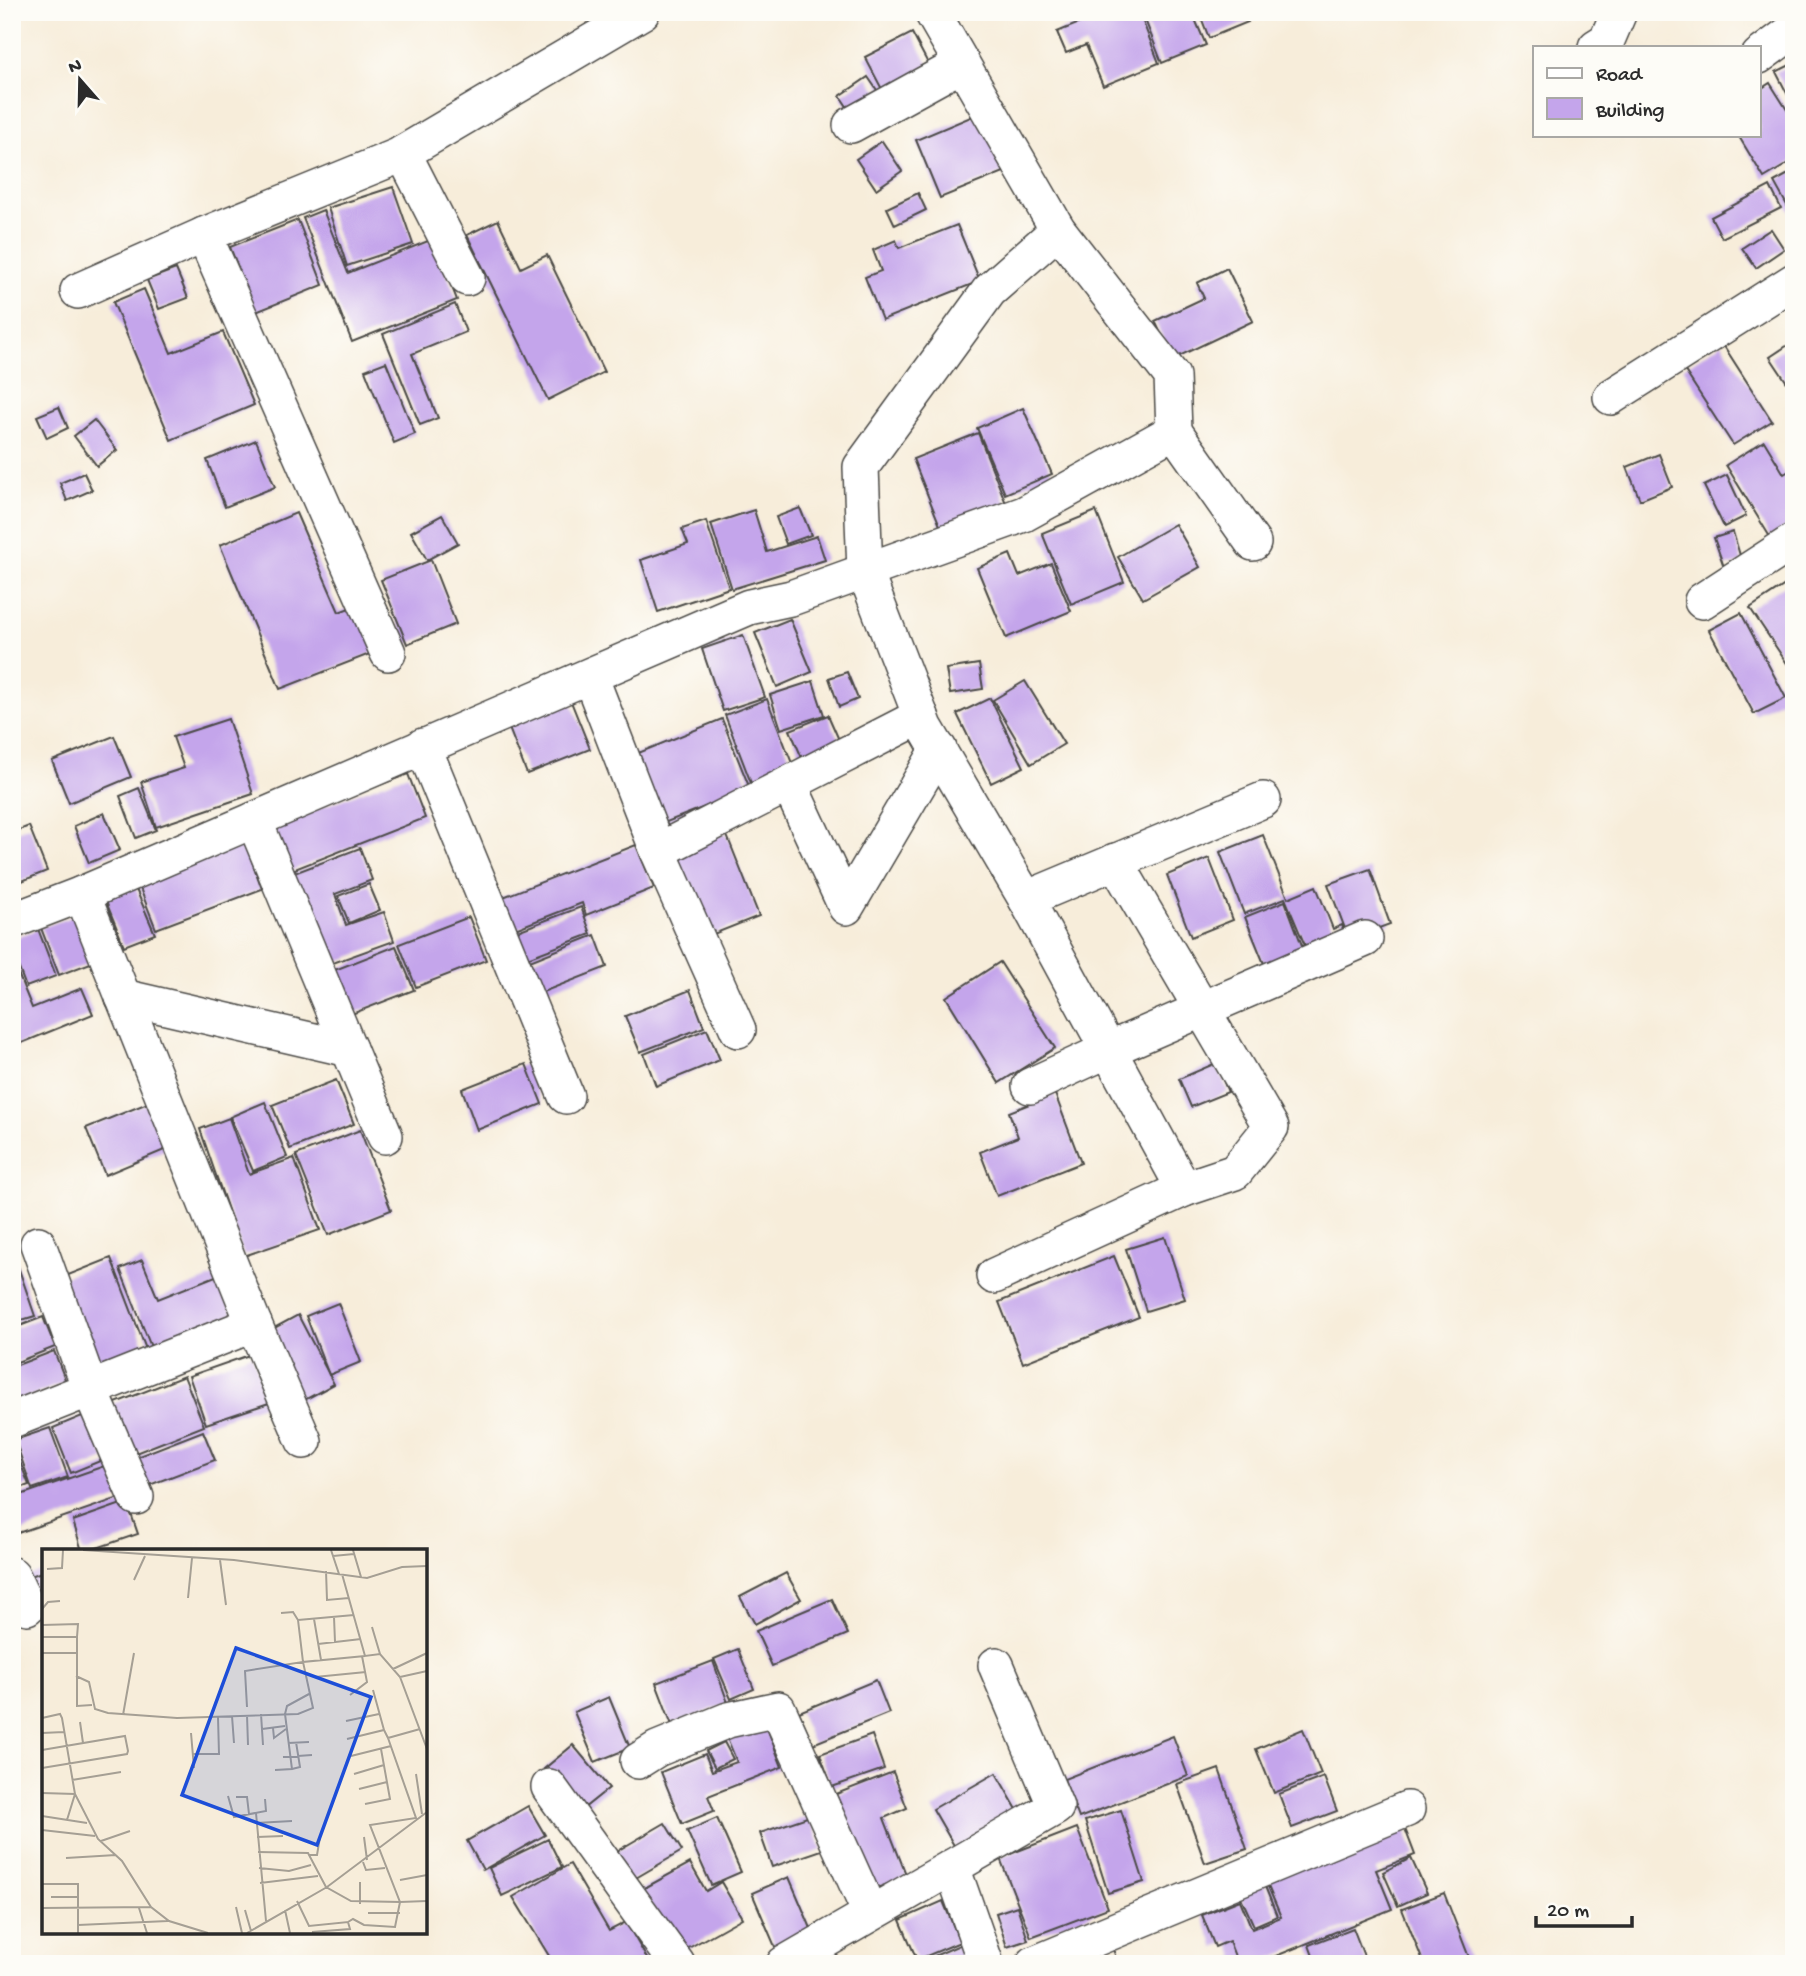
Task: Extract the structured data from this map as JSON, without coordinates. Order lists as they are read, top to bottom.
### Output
{
  "legend": ["Road", "Building"],
  "scale_bar": "20 m",
  "north": "top"
}
